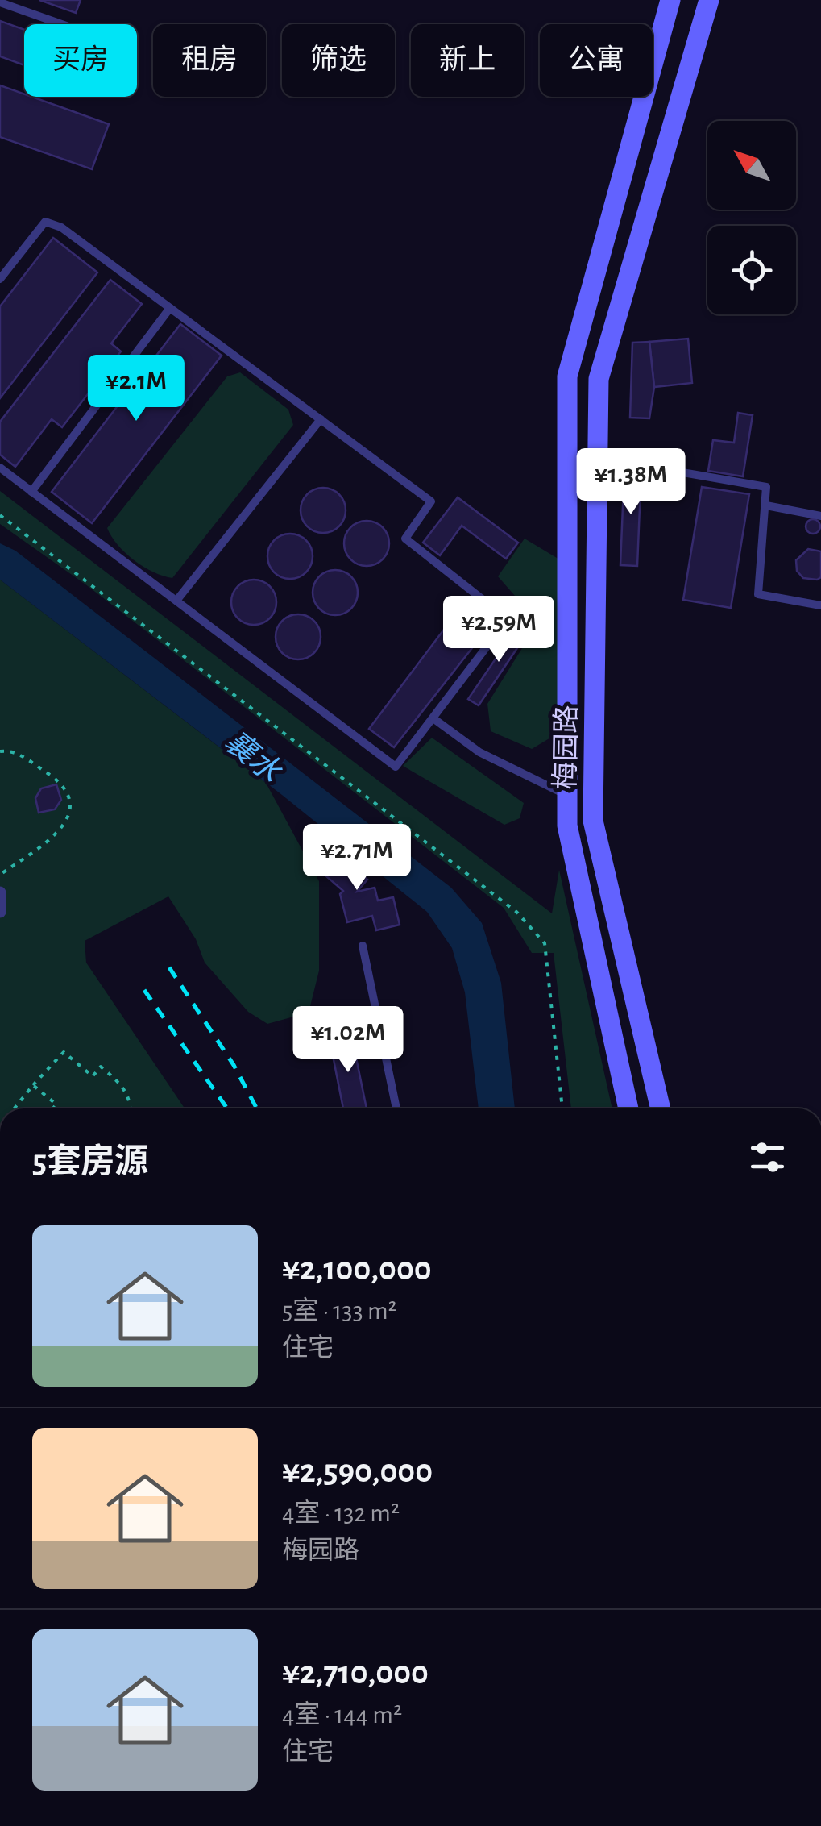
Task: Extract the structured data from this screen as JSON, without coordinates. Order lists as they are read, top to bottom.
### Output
{
  "streets": {
    "main road": ["梅园路"]
  },
  "water": ["襄水"],
  "north": "top left",
  "page": {
    "chip": [
      "买房",
      "租房",
      "筛选",
      "新上",
      "公寓"
    ],
    "price": [
      "¥2.1M",
      "¥1.38M",
      "¥2.59M",
      "¥2.71M",
      "¥1.02M"
    ],
    "heading": "5套房源",
    "list": [
      {
        "name": "¥2,100,000",
        "note": "5室 · 133 m² · 住宅"
      },
      {
        "name": "¥2,590,000",
        "note": "4室 · 132 m² · 梅园路"
      },
      {
        "name": "¥2,710,000",
        "note": "4室 · 144 m² · 住宅"
      }
    ]
  }
}
